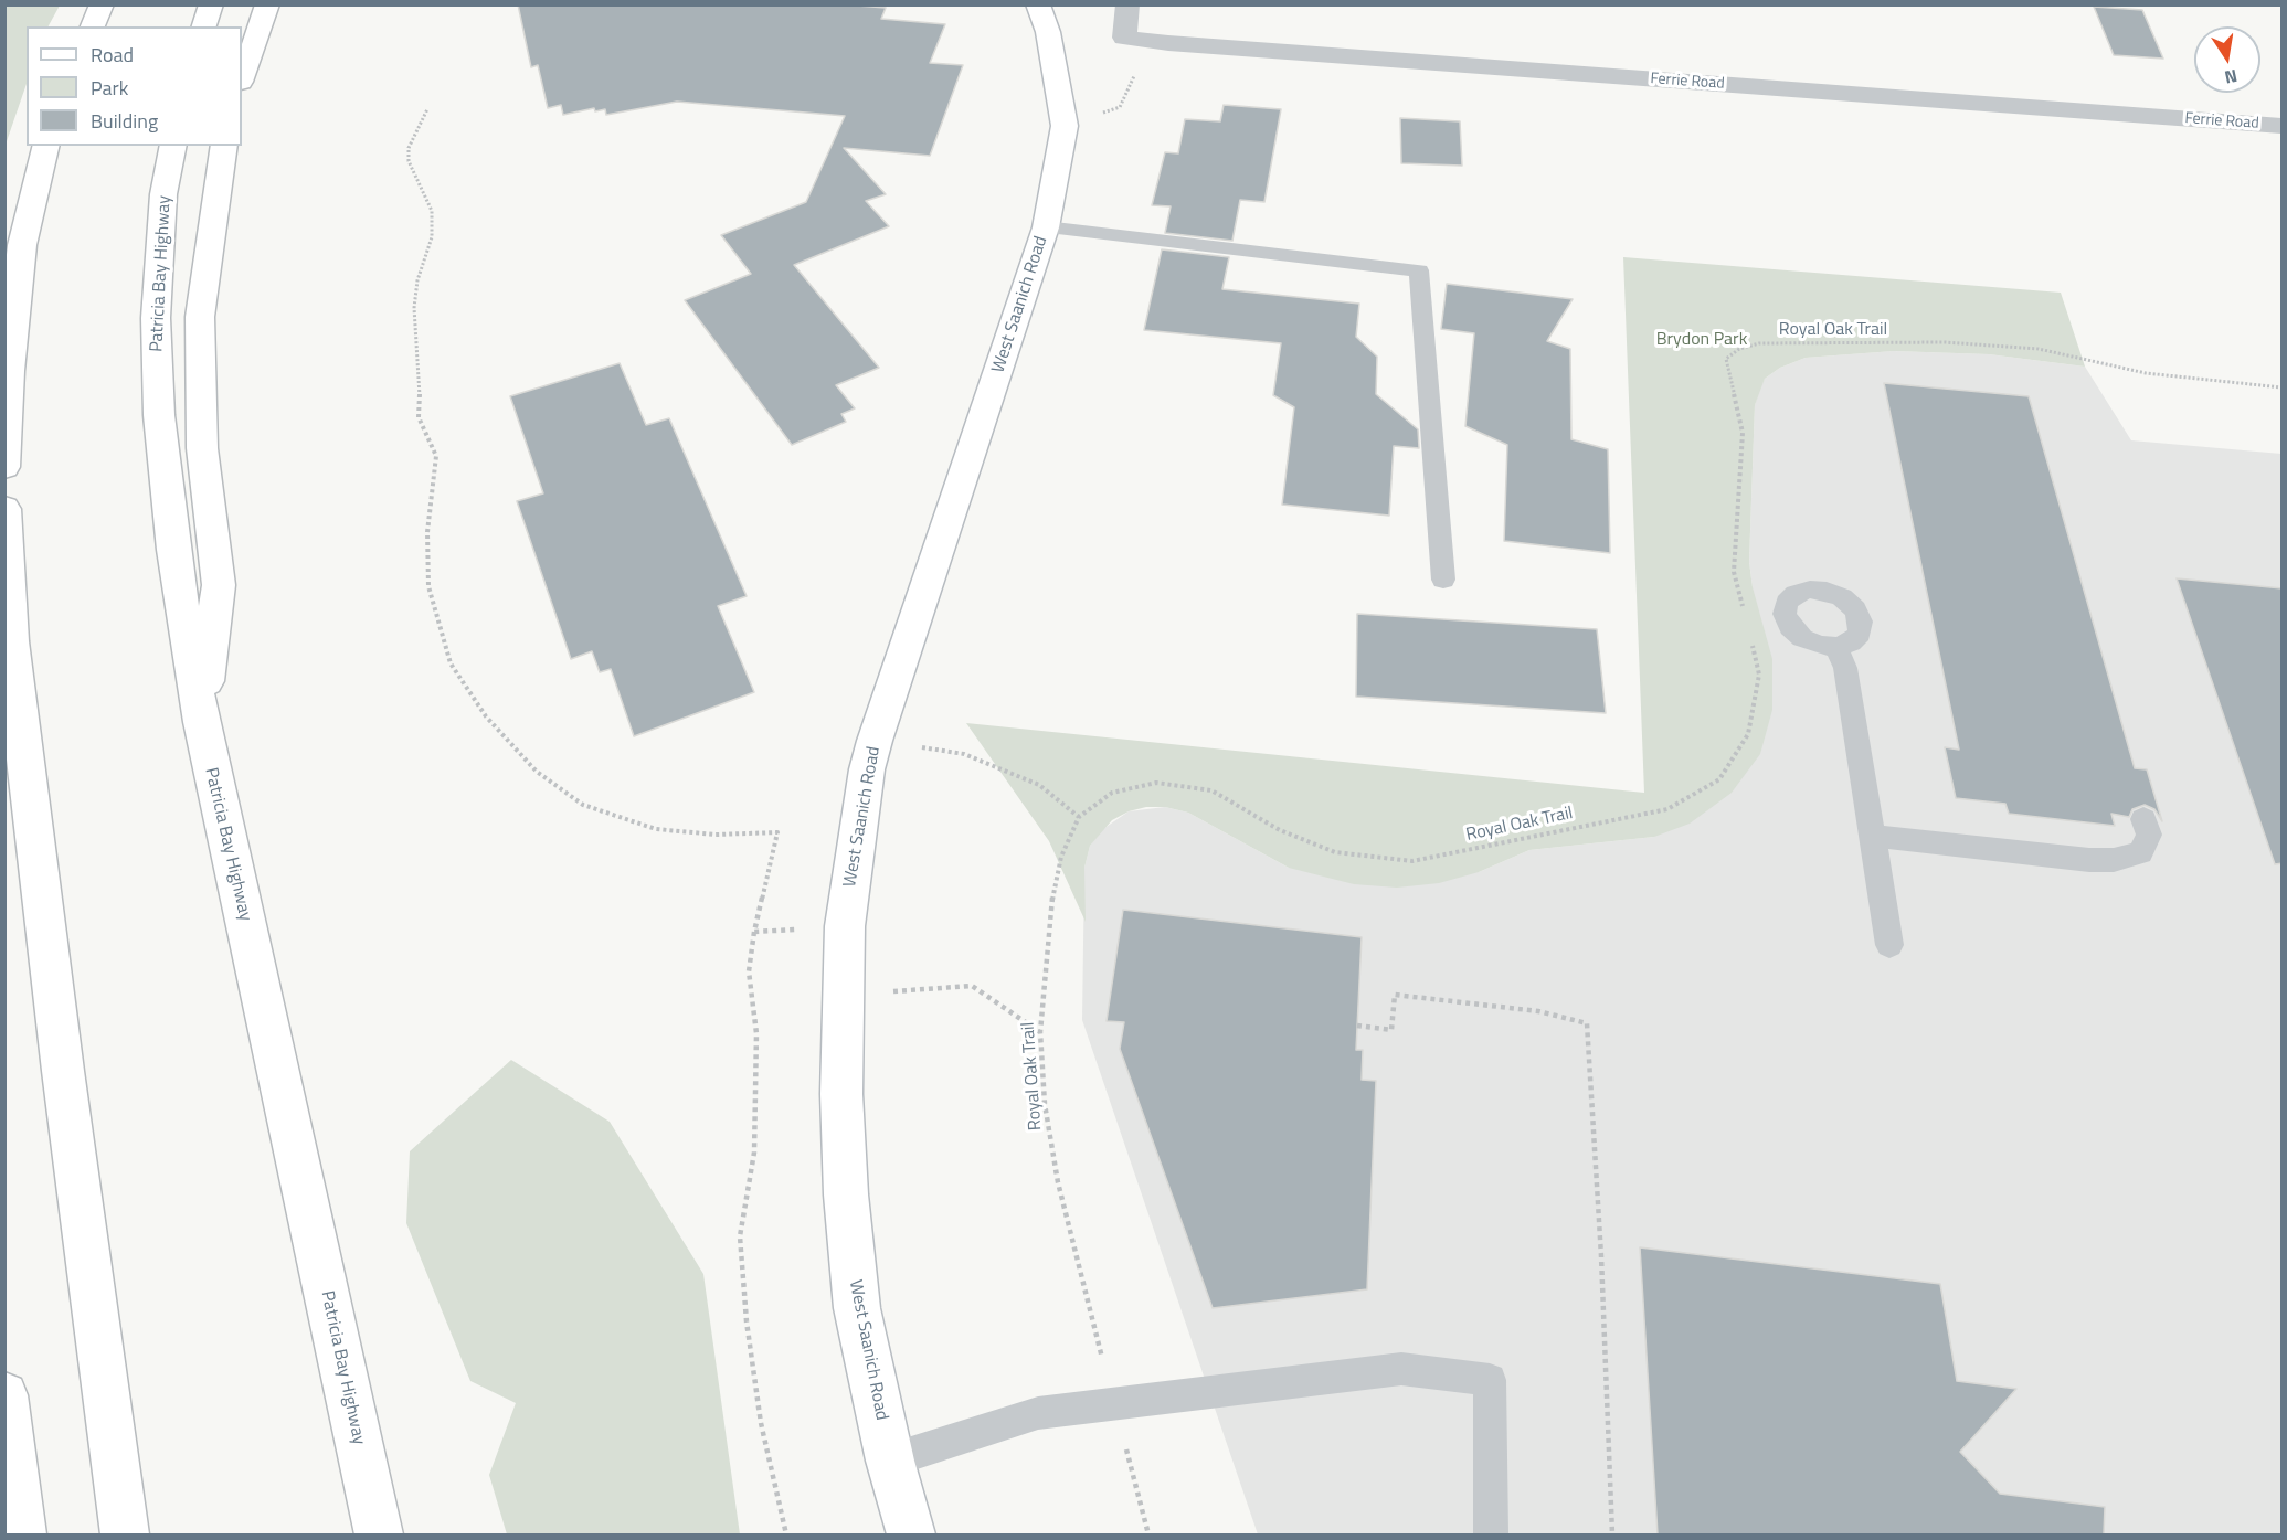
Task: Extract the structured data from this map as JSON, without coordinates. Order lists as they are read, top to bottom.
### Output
{
  "streets": {
    "main road": ["Patricia Bay Highway", "West Saanich Road"],
    "street": ["Ferrie Road"],
    "path": ["Royal Oak Trail"]
  },
  "parks": ["Brydon Park"],
  "legend": ["Road", "Park", "Building"],
  "north": "bottom"
}
